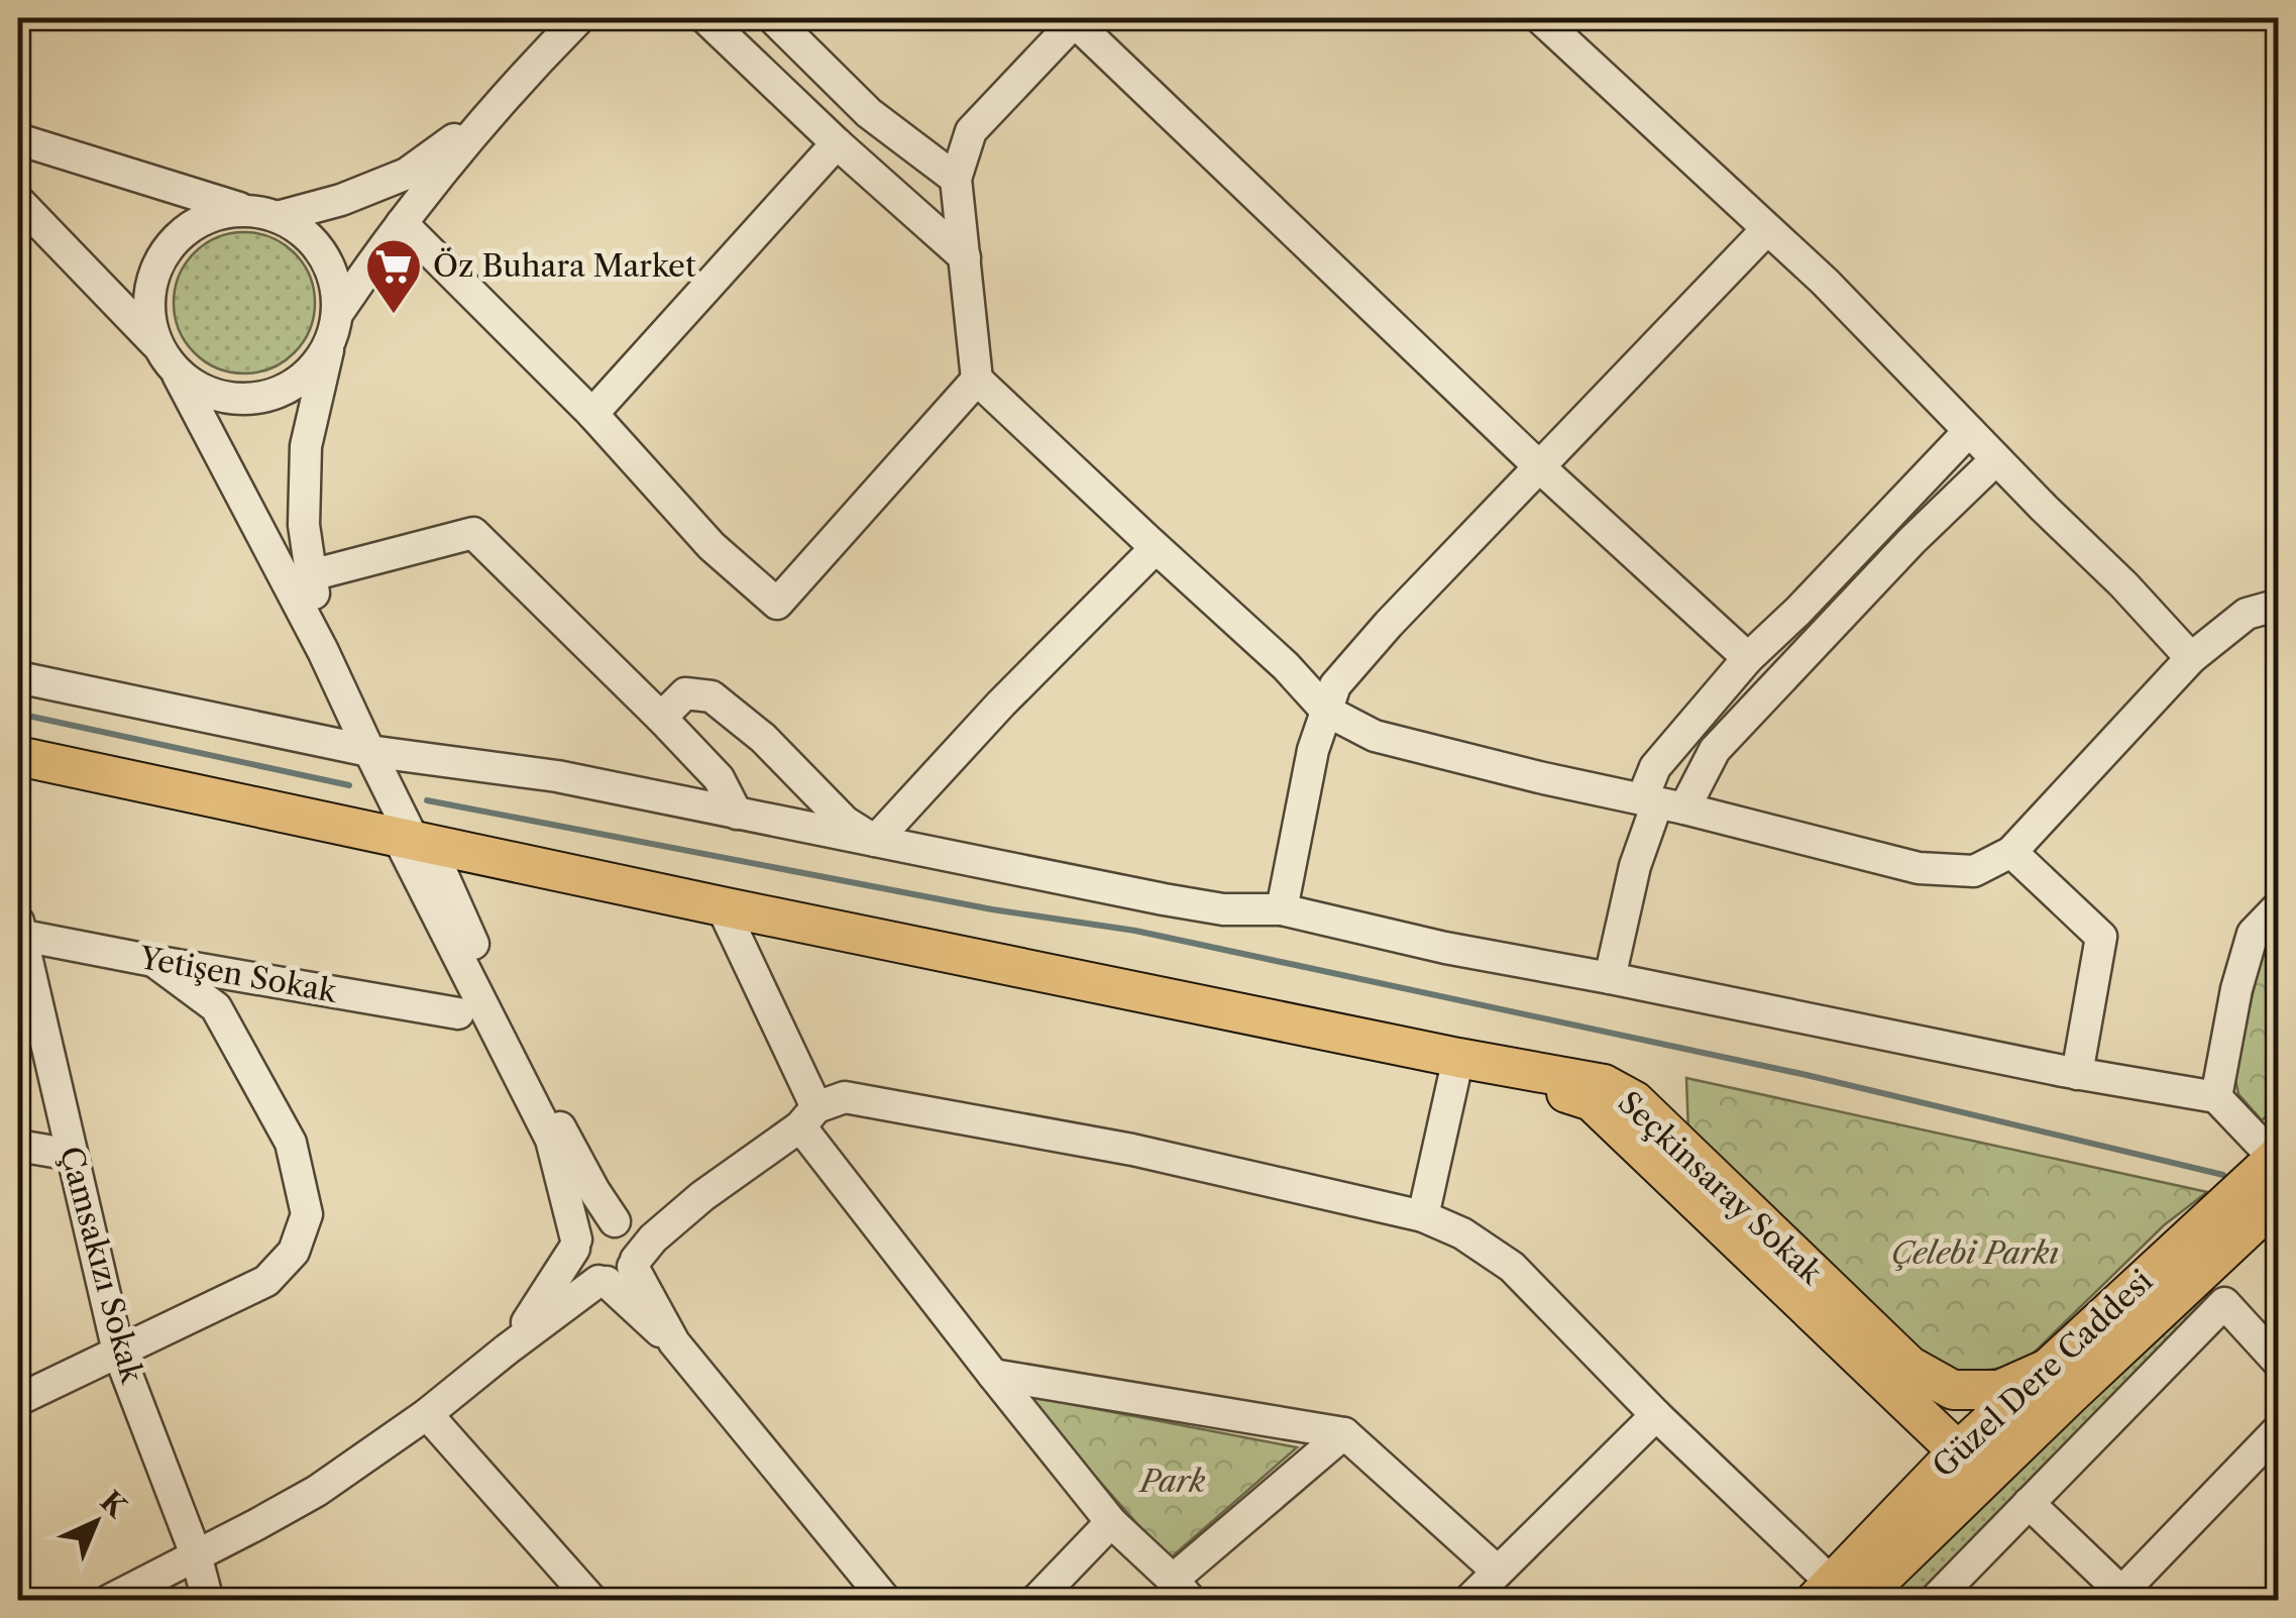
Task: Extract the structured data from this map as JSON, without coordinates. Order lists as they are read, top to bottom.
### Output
{
  "streets": {
    "main road": ["Seçkinsaray Sokak", "Güzel Dere Caddesi"],
    "street": ["Yetişen Sokak", "Çamsakızı Sokak"]
  },
  "crossings": [
    ["Yetişen Sokak", "Çamsakızı Sokak"],
    ["Seçkinsaray Sokak", "Güzel Dere Caddesi"]
  ],
  "parks": ["Çelebi Parkı", "Park"],
  "places": {
    "supermarket": ["Öz Buhara Market"]
  },
  "north": "top right"
}
